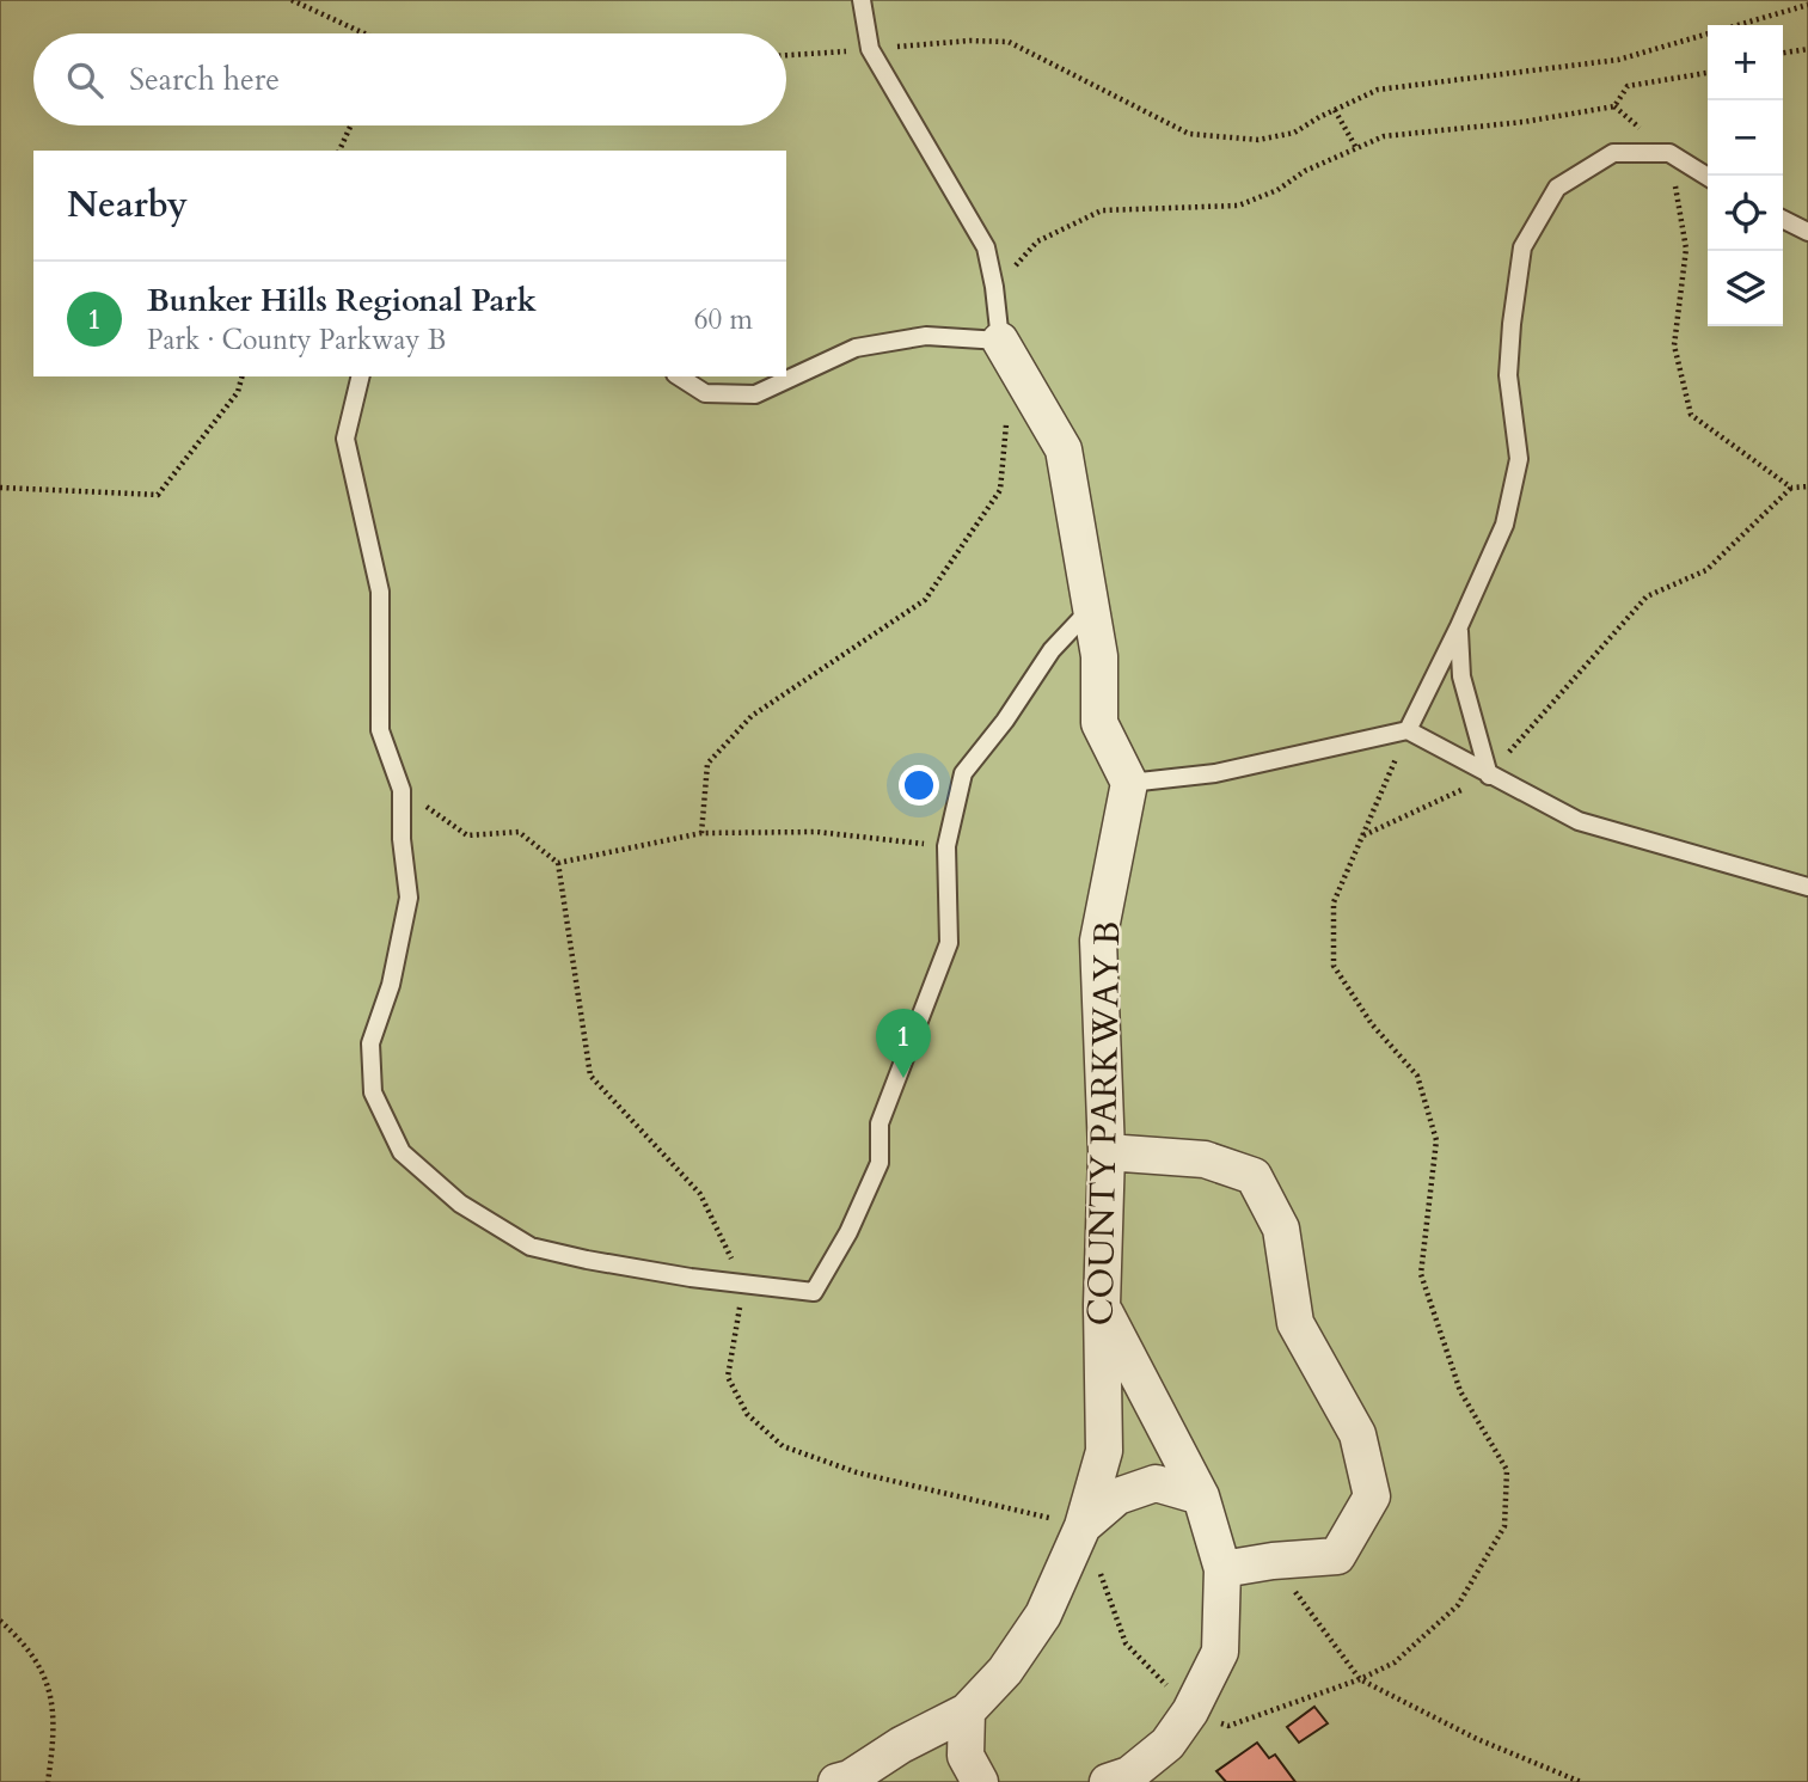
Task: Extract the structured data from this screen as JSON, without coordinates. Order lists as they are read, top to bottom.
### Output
{
  "streets": {
    "street": ["COUNTY PARKWAY B"]
  },
  "page": {
    "map_buttons": ["+", "−"],
    "search": "Search here",
    "heading": "Nearby",
    "list": [
      {
        "mark": "1",
        "name": "Bunker Hills Regional Park",
        "note": "Park · County Parkway B",
        "value": "60 m"
      }
    ],
    "pins": "1"
  }
}
